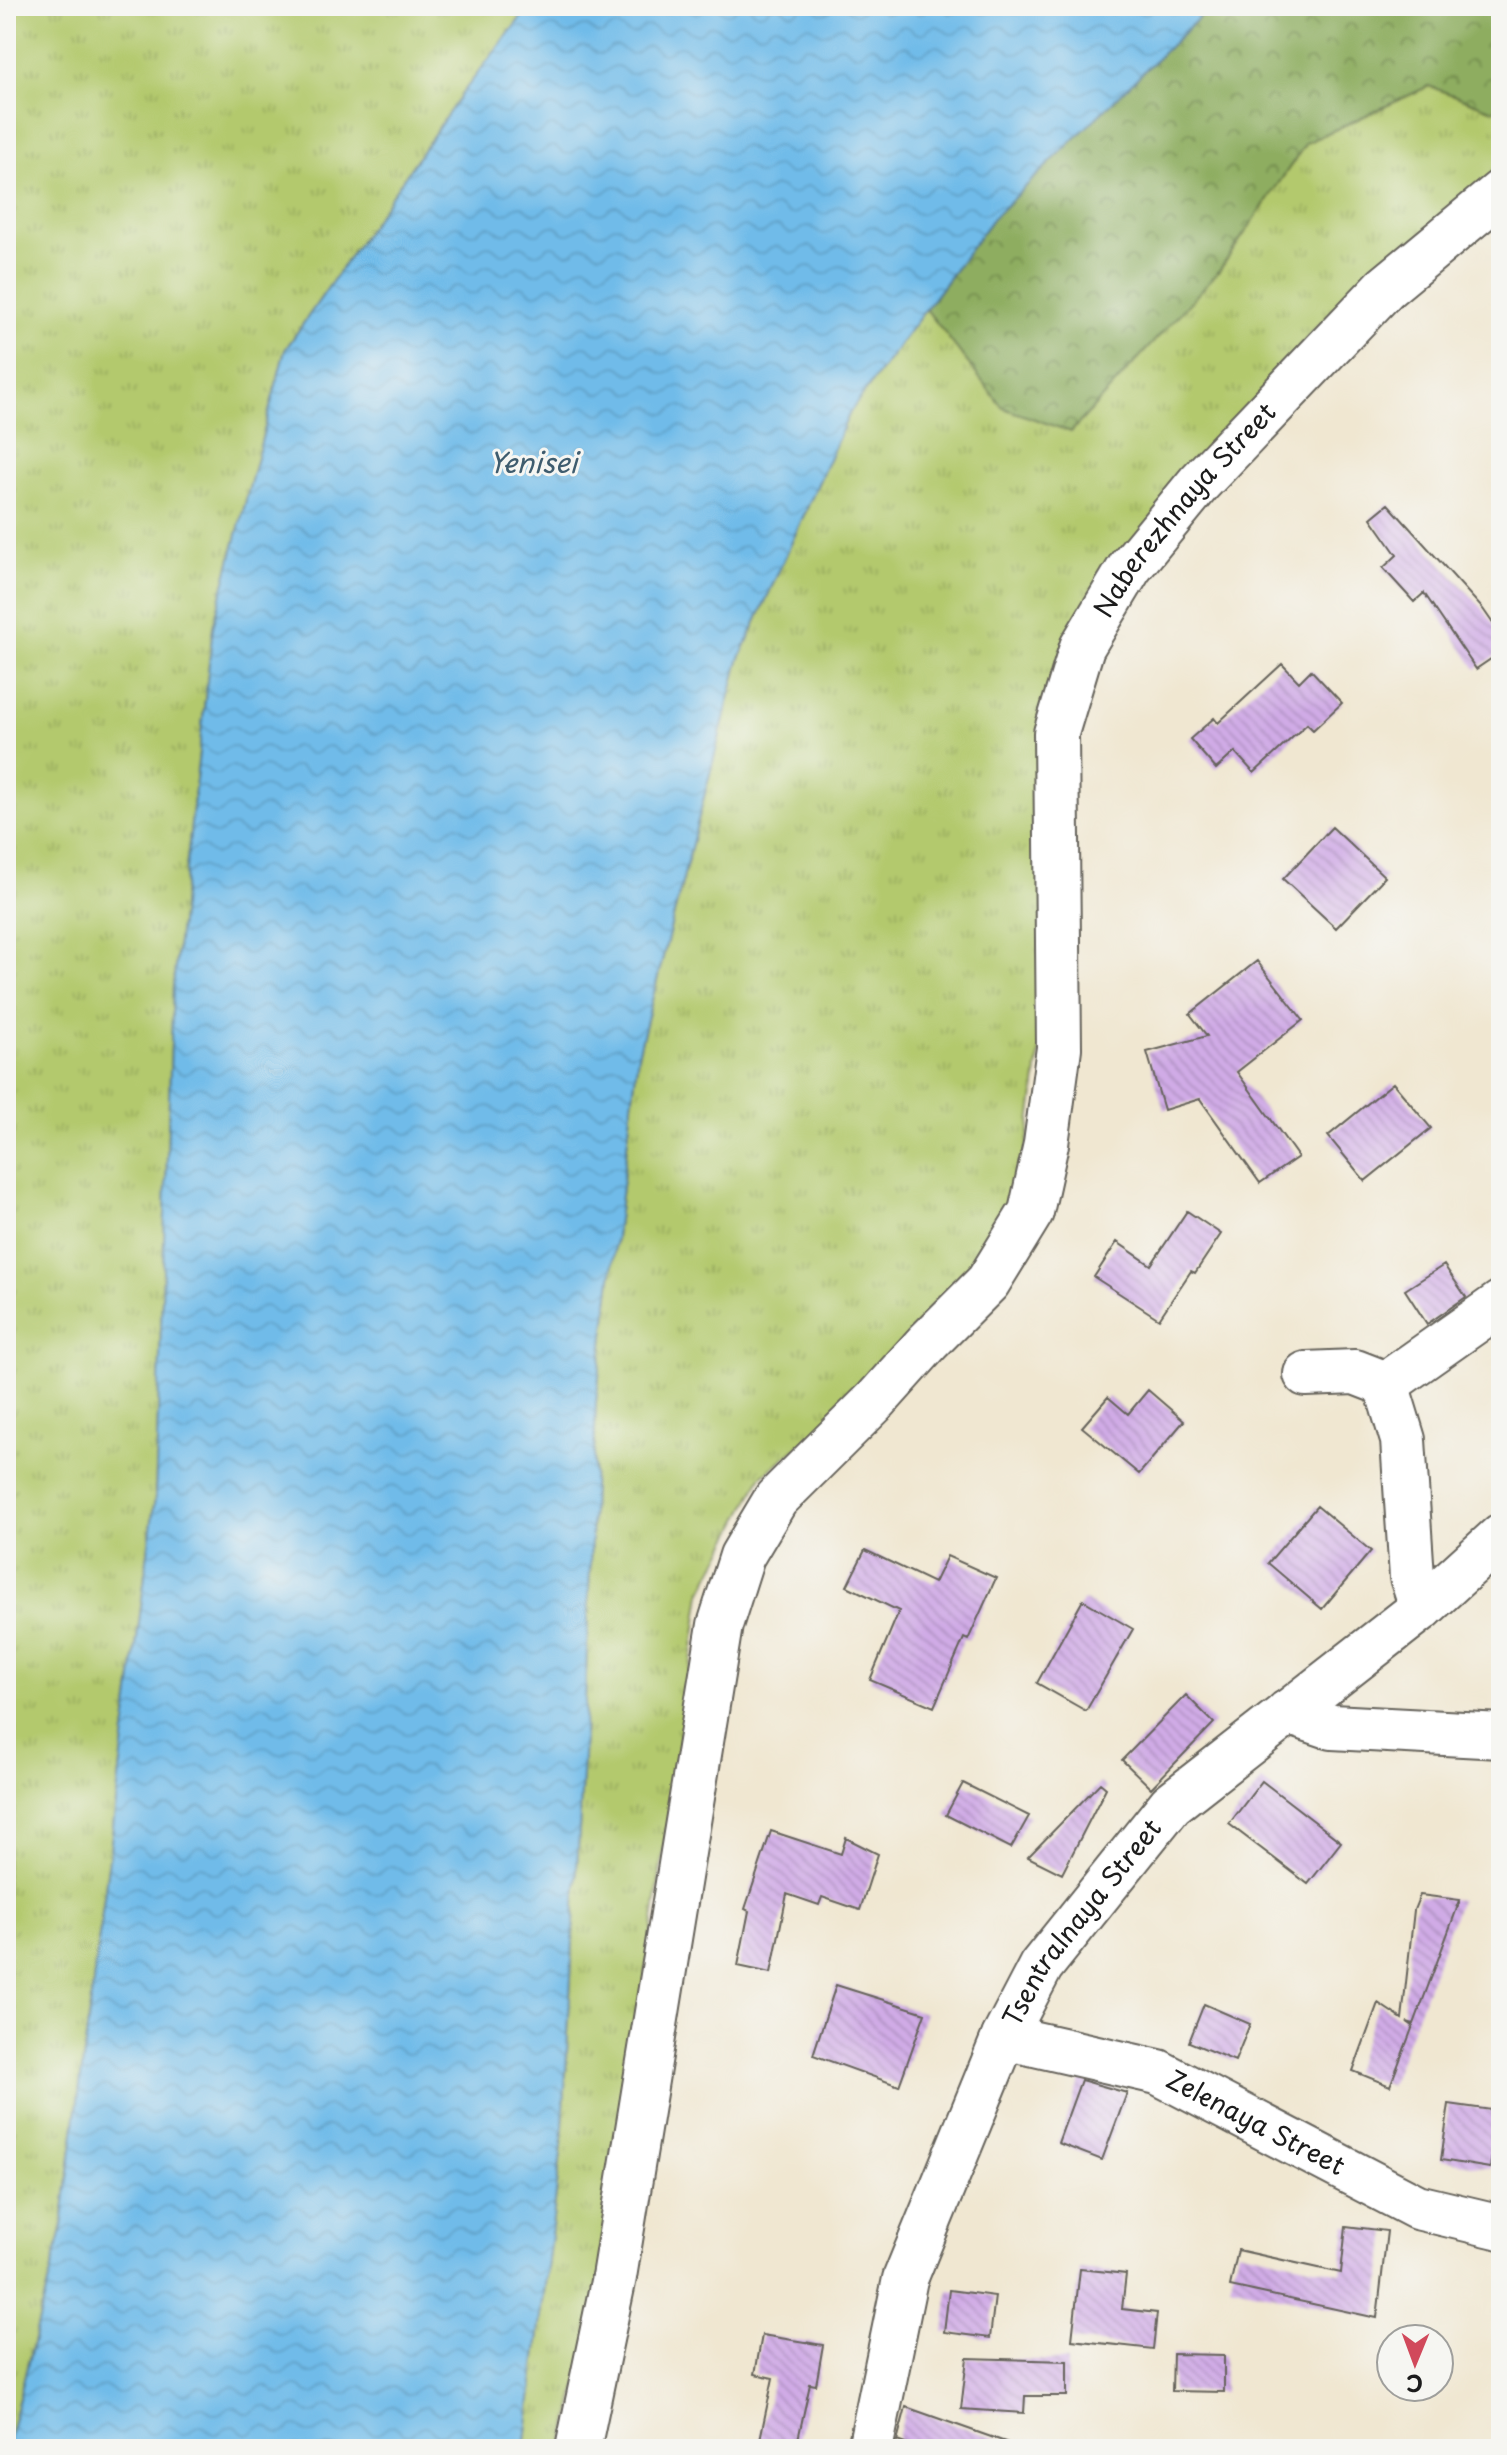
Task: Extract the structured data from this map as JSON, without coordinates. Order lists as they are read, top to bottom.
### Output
{
  "streets": {
    "street": ["Naberezhnaya Street", "Tsentralnaya Street", "Zelenaya Street"]
  },
  "crossings": [
    ["Tsentralnaya Street", "Zelenaya Street"]
  ],
  "water": ["Yenisei"],
  "north": "bottom"
}
